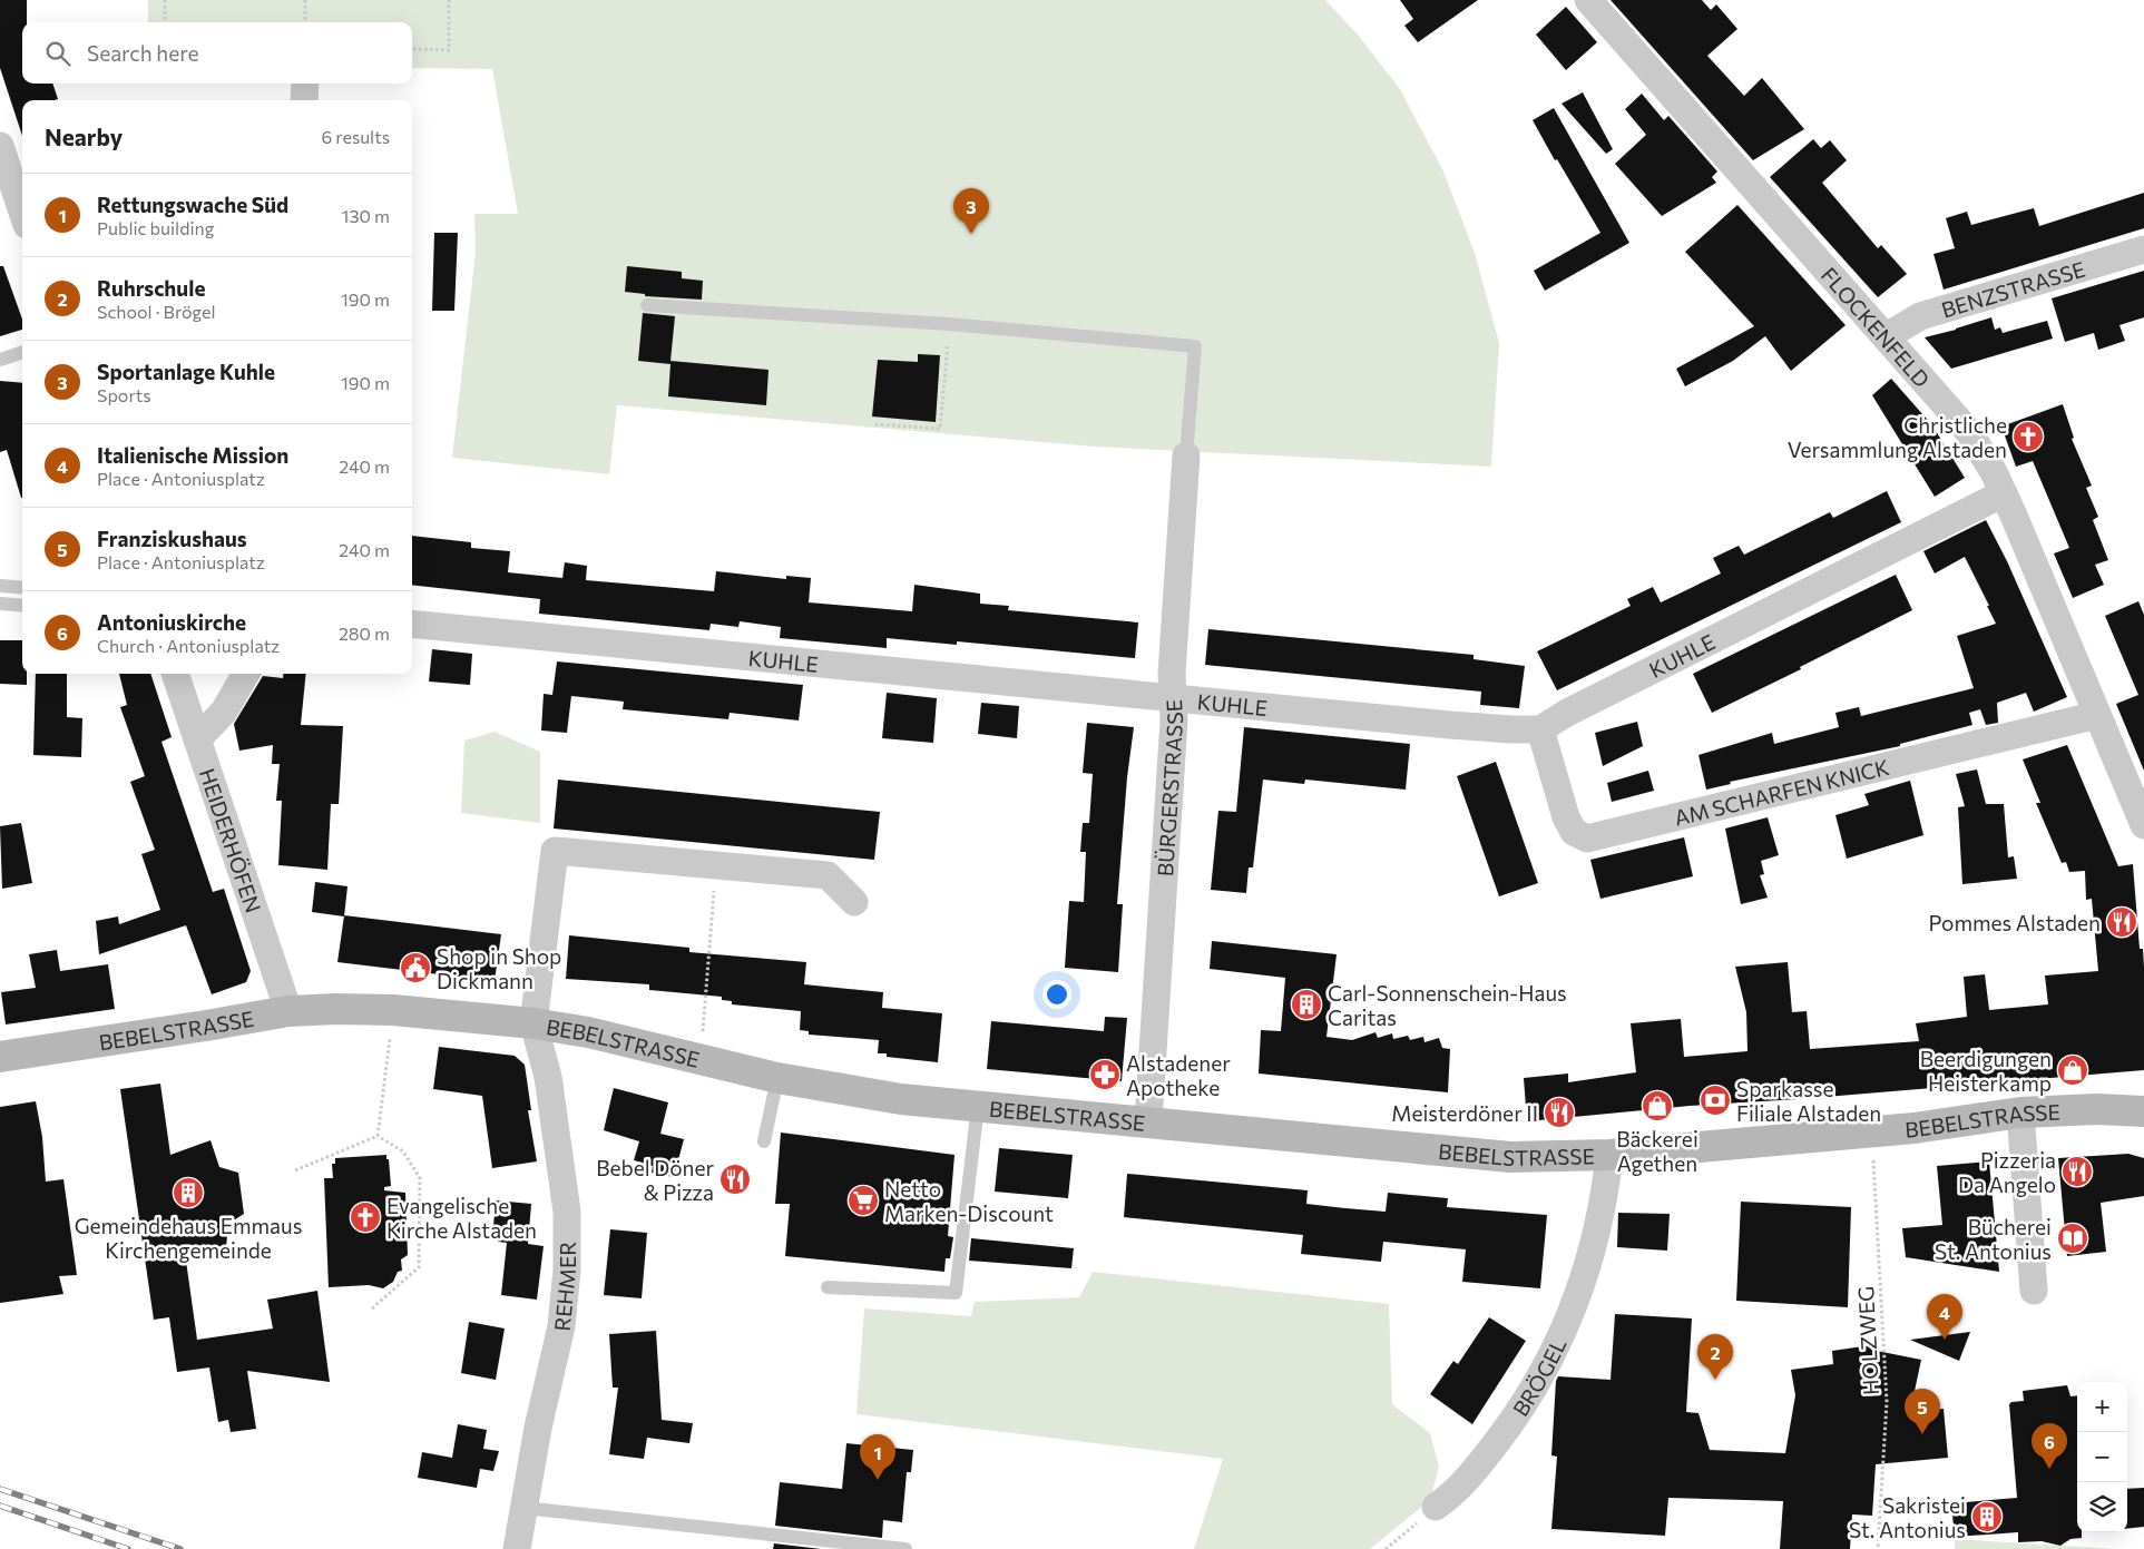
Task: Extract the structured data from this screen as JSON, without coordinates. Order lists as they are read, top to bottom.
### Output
{
  "streets": {
    "street": [
      "BENZSTRASSE",
      "FLOCKENFELD",
      "KUHLE",
      "BÜRGERSTRASSE",
      "AM SCHARFEN KNICK",
      "HEIDERHÖFEN",
      "BEBELSTRASSE",
      "REHMER",
      "BRÖGEL"
    ],
    "path": ["HOLZWEG"]
  },
  "crossings": [
    ["BENZSTRASSE", "FLOCKENFELD"],
    ["FLOCKENFELD", "KUHLE"],
    ["FLOCKENFELD", "AM SCHARFEN KNICK"],
    ["KUHLE", "BÜRGERSTRASSE"],
    ["KUHLE", "AM SCHARFEN KNICK"],
    ["BÜRGERSTRASSE", "BEBELSTRASSE"],
    ["HEIDERHÖFEN", "BEBELSTRASSE"],
    ["BEBELSTRASSE", "REHMER"],
    ["BEBELSTRASSE", "HOLZWEG"],
    ["BEBELSTRASSE", "BRÖGEL"]
  ],
  "places": {
    "church": ["Christliche Versammlung Alstaden", "Evangelische Kirche Alstaden"],
    "restaurant": [
      "Pommes Alstaden",
      "Meisterdöner II",
      "Pizzeria Da Angelo",
      "Bebel Döner & Pizza"
    ],
    "public building": ["Shop in Shop Dickmann"],
    "building": ["Carl-Sonnenschein-Haus Caritas", "Gemeindehaus Emmaus Kirchengemeinde", "Sakristei St. Antonius"],
    "shop": ["Beerdigungen Heisterkamp", "Bäckerei Agethen"],
    "pharmacy": ["Alstadener Apotheke"],
    "bank": ["Sparkasse Filiale Alstaden"],
    "supermarket": ["Netto Marken-Discount"],
    "library": ["Bücherei St. Antonius"]
  },
  "page": {
    "search": "Search here",
    "heading": ["Nearby", "6 results"],
    "list": [
      {
        "mark": "1",
        "name": "Rettungswache Süd",
        "note": "Public building",
        "value": "130 m"
      },
      {
        "mark": "2",
        "name": "Ruhrschule",
        "note": "School · Brögel",
        "value": "190 m"
      },
      {
        "mark": "3",
        "name": "Sportanlage Kuhle",
        "note": "Sports",
        "value": "190 m"
      },
      {
        "mark": "4",
        "name": "Italienische Mission",
        "note": "Place · Antoniusplatz",
        "value": "240 m"
      },
      {
        "mark": "5",
        "name": "Franziskushaus",
        "note": "Place · Antoniusplatz",
        "value": "240 m"
      },
      {
        "mark": "6",
        "name": "Antoniuskirche",
        "note": "Church · Antoniusplatz",
        "value": "280 m"
      }
    ],
    "pins": [
      "3",
      "4",
      "2",
      "5",
      "6",
      "1"
    ],
    "map_buttons": ["+", "−"]
  }
}
